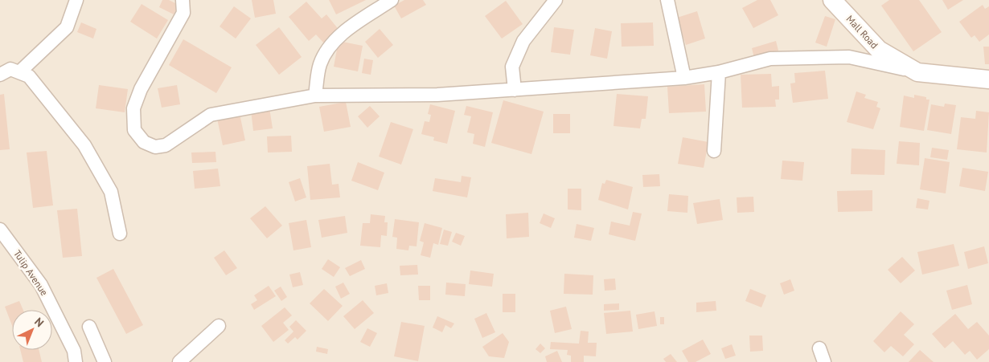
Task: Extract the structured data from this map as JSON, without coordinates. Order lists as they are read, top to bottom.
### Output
{
  "streets": {
    "street": ["Mall Road", "Tulip Avenue"]
  },
  "north": "top right"
}
